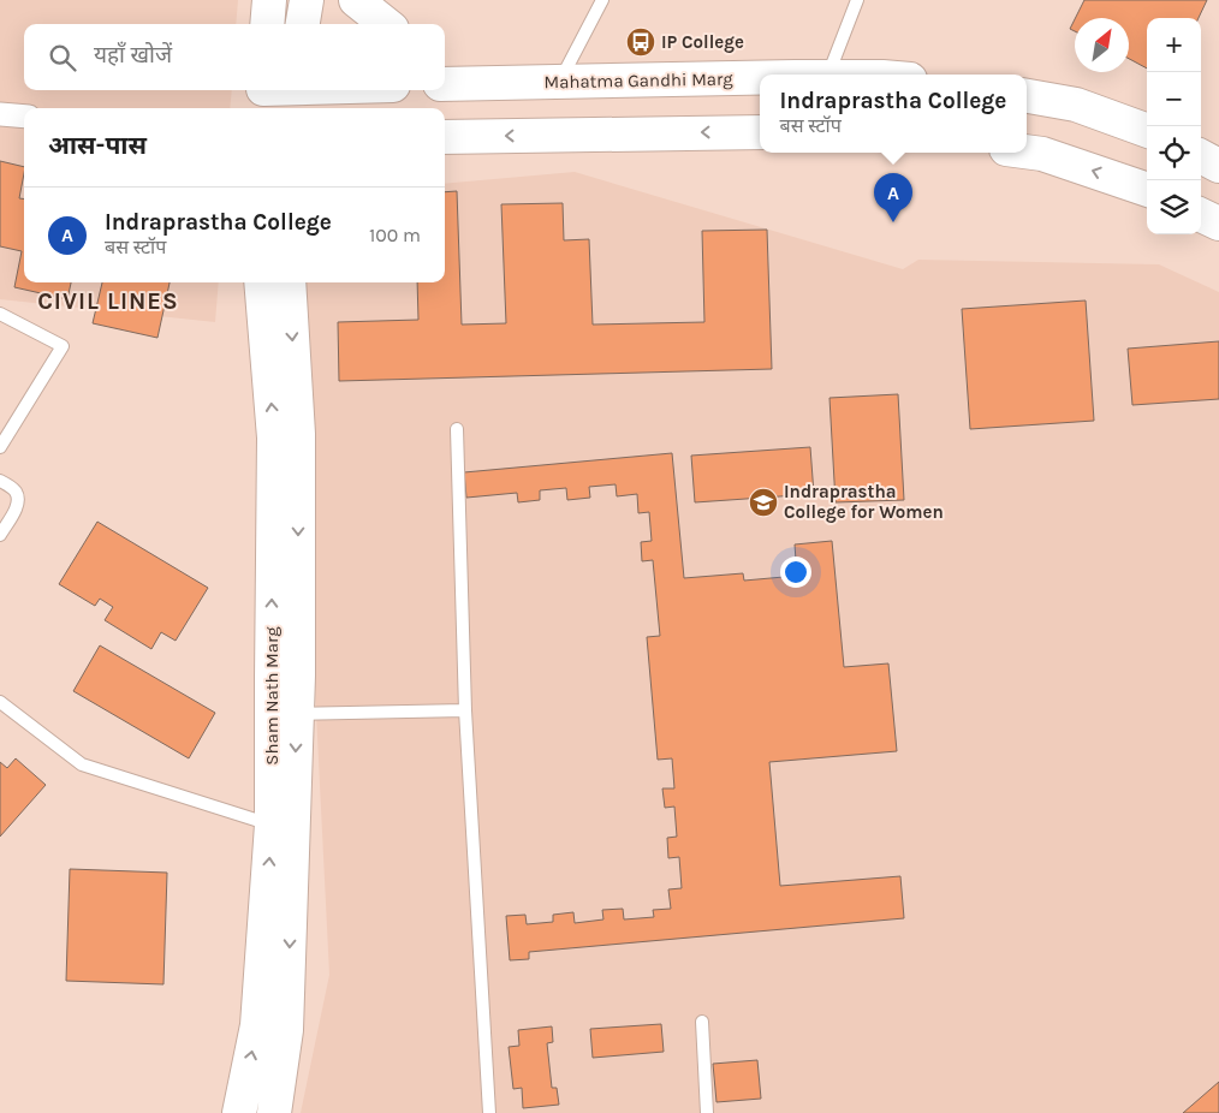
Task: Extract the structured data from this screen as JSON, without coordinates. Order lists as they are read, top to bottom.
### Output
{
  "streets": {
    "main road": ["Mahatma Gandhi Marg", "Sham Nath Marg"]
  },
  "districts": ["CIVIL LINES"],
  "places": {
    "bus stop": ["IP College"],
    "school or university": ["Indraprastha College for Women"]
  },
  "north": "top right",
  "page": {
    "map_buttons": ["+", "−"],
    "search": "यहाँ खोजें",
    "popup": ["Indraprastha College", "बस स्टॉप"],
    "heading": "आस-पास",
    "pins": "A",
    "list": [
      {
        "mark": "A",
        "name": "Indraprastha College",
        "note": "बस स्टॉप",
        "value": "100 m"
      }
    ]
  }
}
